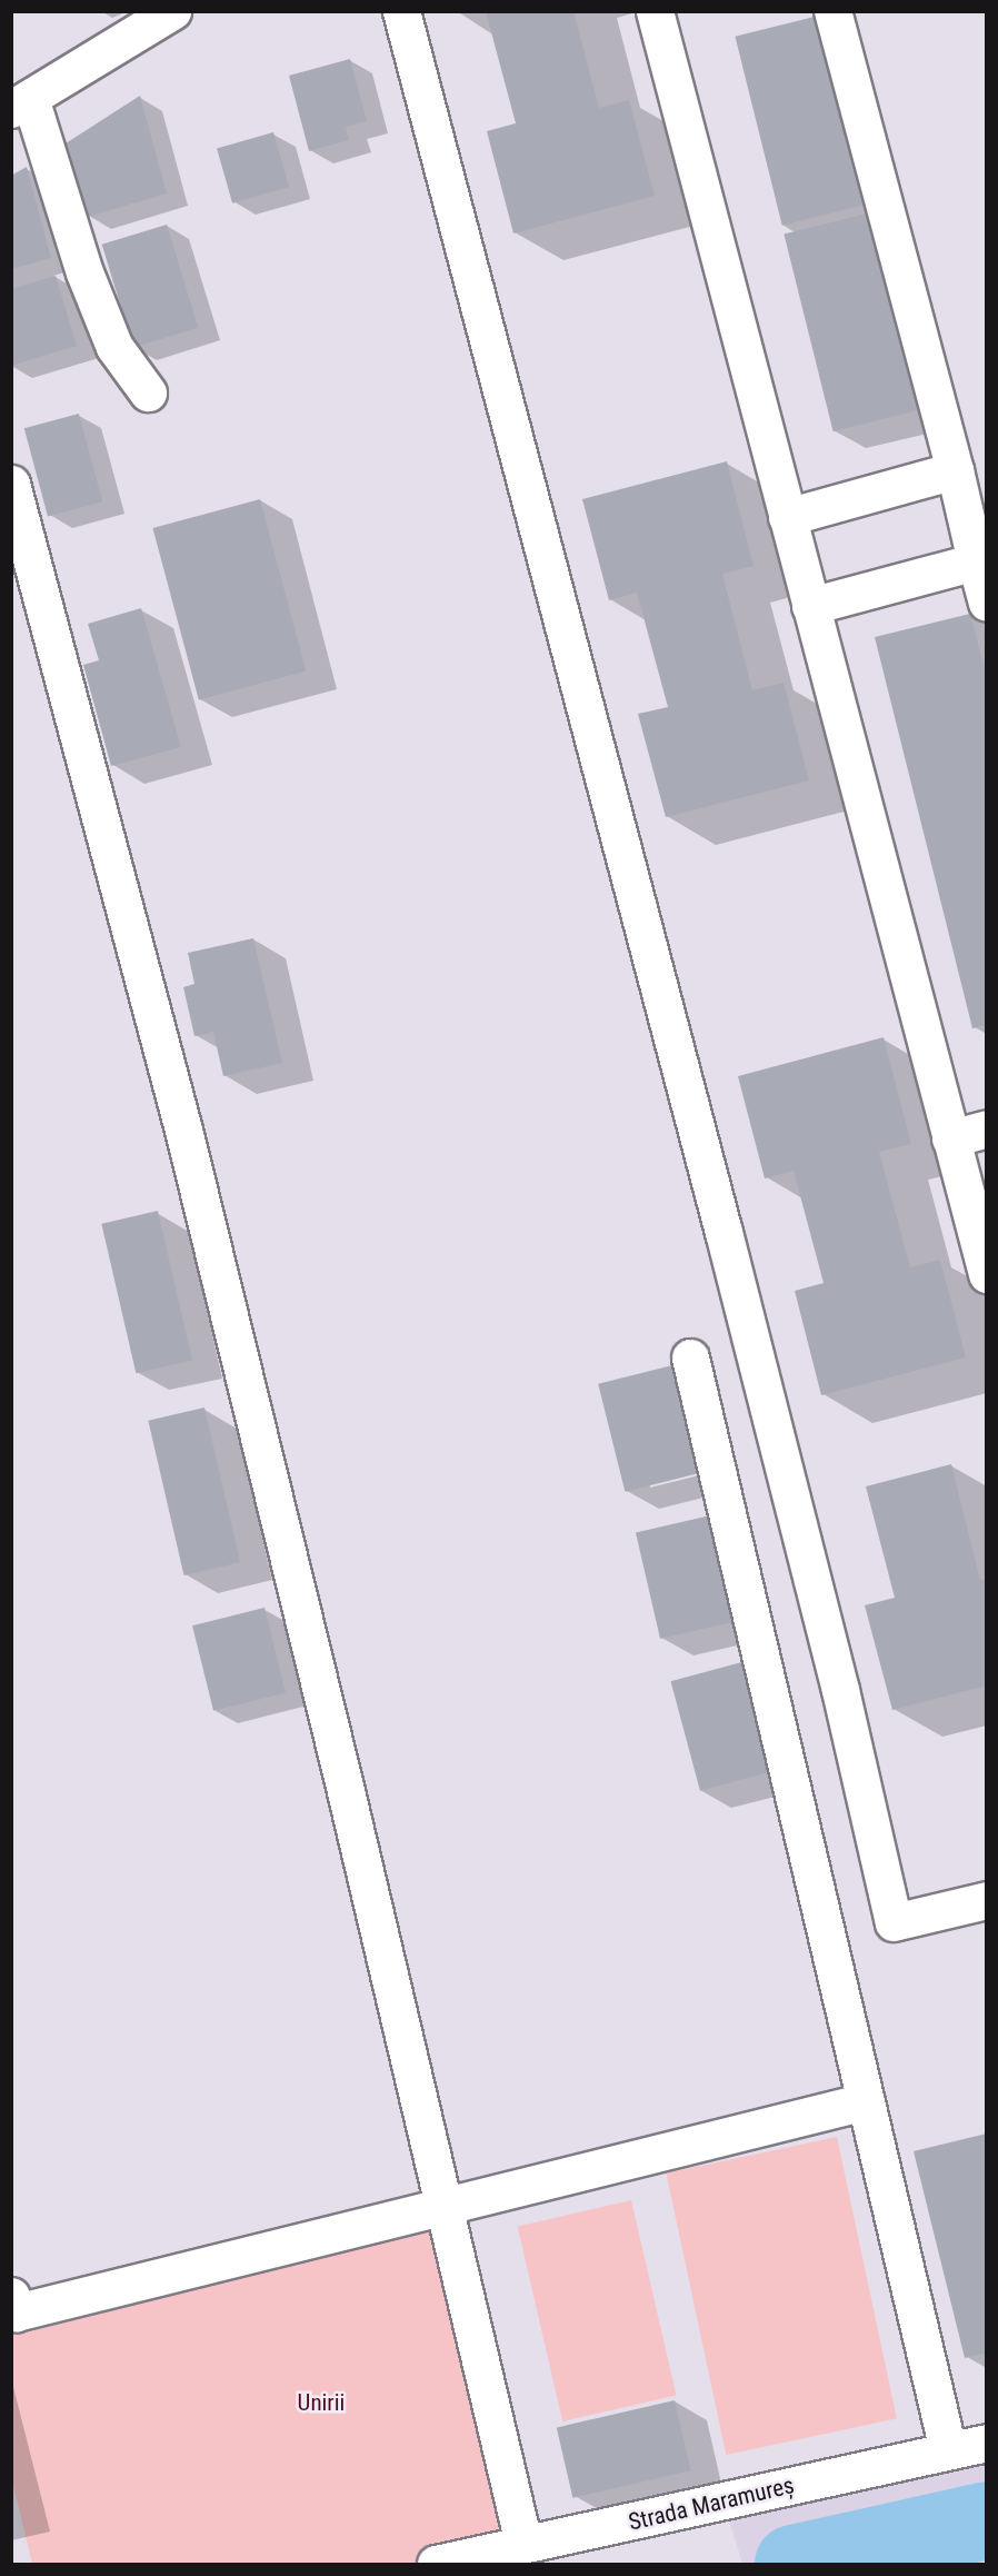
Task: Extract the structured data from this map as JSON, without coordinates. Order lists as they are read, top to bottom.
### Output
{
  "streets": {
    "street": ["Strada Maramureș"]
  },
  "parks": ["Unirii"]
}
